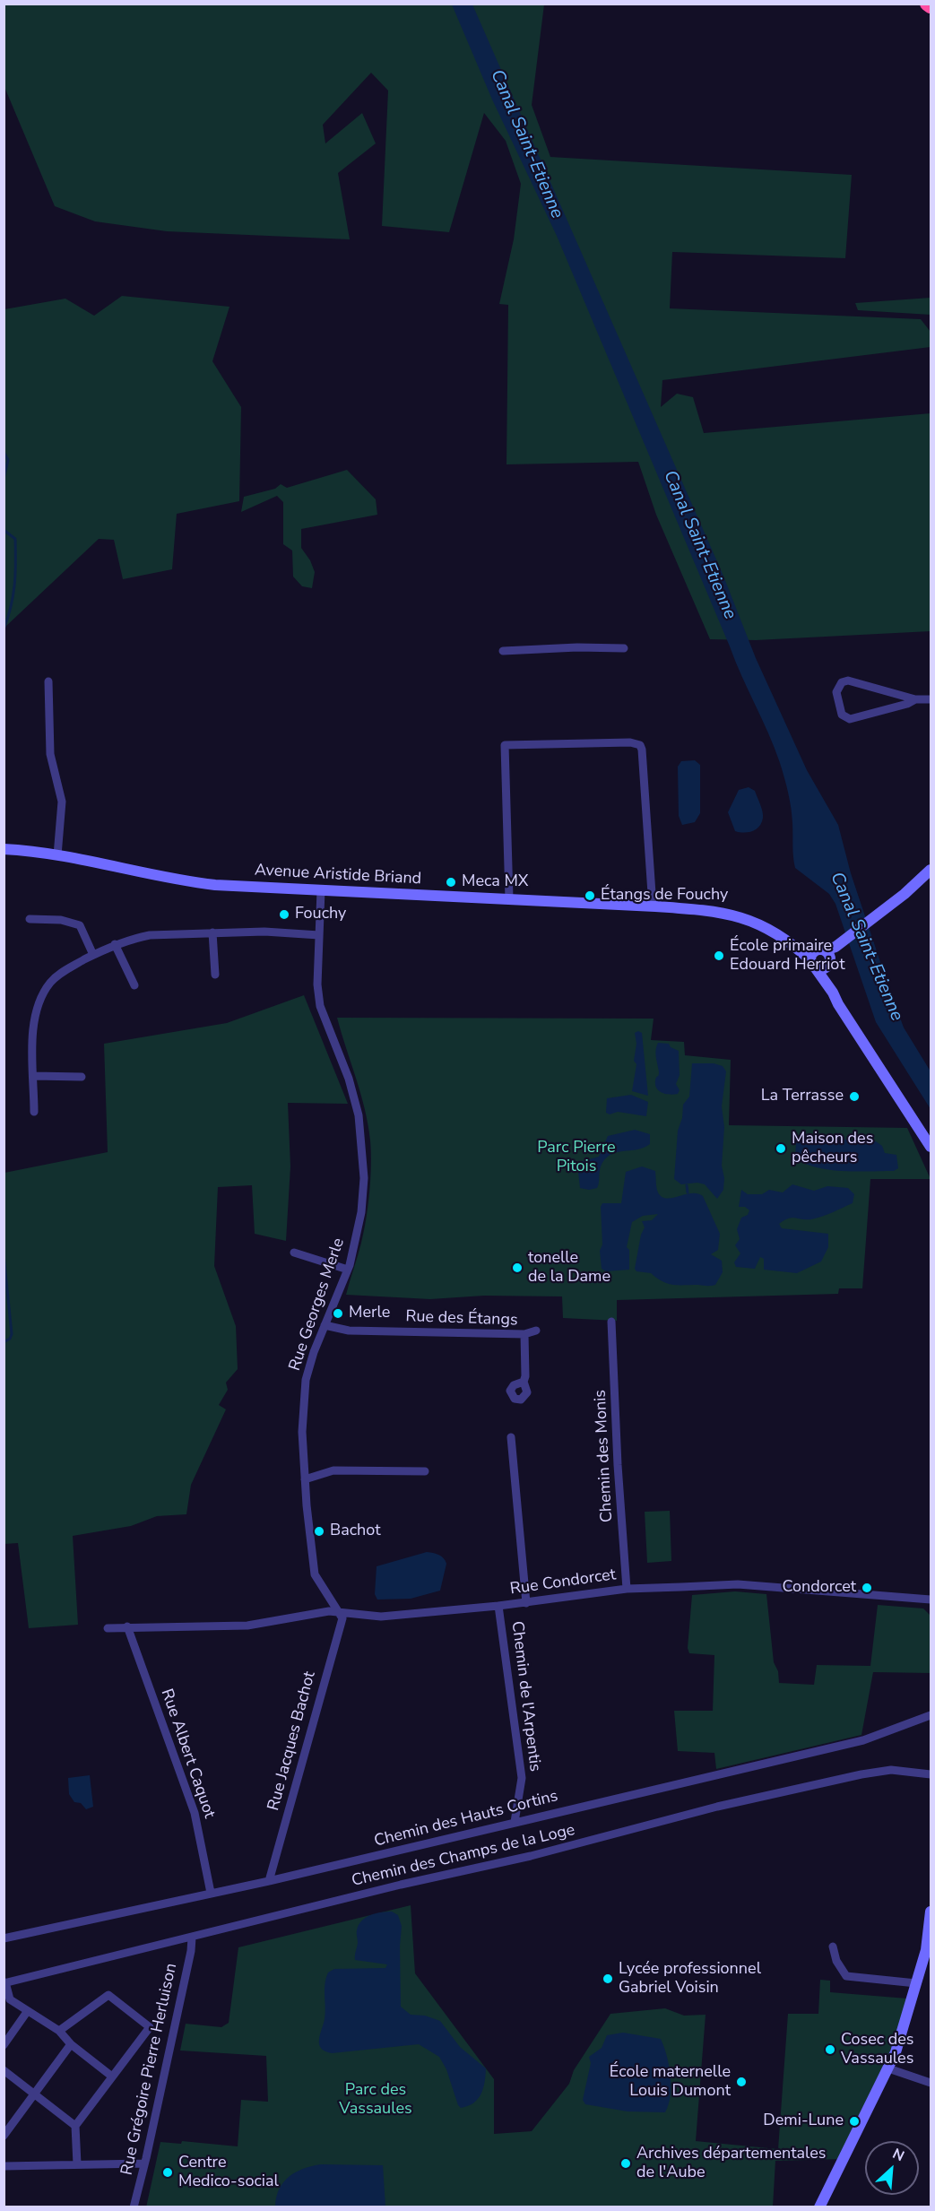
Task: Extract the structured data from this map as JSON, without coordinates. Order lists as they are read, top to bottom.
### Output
{
  "streets": {
    "street": [
      "Avenue Aristide Briand",
      "Rue Georges Merle",
      "Rue des Étangs",
      "Chemin des Monis",
      "Rue Condorcet",
      "Chemin de l'Arpentis",
      "Rue Jacques Bachot",
      "Rue Albert Caquot",
      "Chemin des Hauts Cortins",
      "Chemin des Champs de la Loge",
      "Rue Grégoire Pierre Herluison"
    ]
  },
  "crossings": [
    ["Avenue Aristide Briand", "Rue Georges Merle"],
    ["Rue Georges Merle", "Rue des Étangs"],
    ["Chemin des Monis", "Rue Condorcet"],
    ["Rue Condorcet", "Chemin de l'Arpentis"],
    ["Rue Condorcet", "Rue Jacques Bachot"],
    ["Chemin de l'Arpentis", "Chemin des Hauts Cortins"],
    ["Rue Jacques Bachot", "Chemin des Hauts Cortins"],
    ["Rue Albert Caquot", "Chemin des Hauts Cortins"],
    ["Chemin des Champs de la Loge", "Rue Grégoire Pierre Herluison"]
  ],
  "water": ["Canal Saint-Etienne"],
  "parks": ["Parc Pierre Pitois", "Parc des Vassaules"],
  "places": [
    "Meca MX",
    "Étangs de Fouchy",
    "Fouchy",
    "École primaire Edouard Herriot",
    "La Terrasse",
    "Maison des pêcheurs",
    "tonelle de la Dame",
    "Merle",
    "Bachot",
    "Condorcet",
    "Lycée professionnel Gabriel Voisin",
    "Cosec des Vassaules",
    "École maternelle Louis Dumont",
    "Demi-Lune",
    "Archives départementales de l'Aube",
    "Centre Medico-social"
  ],
  "north": "top right"
}
